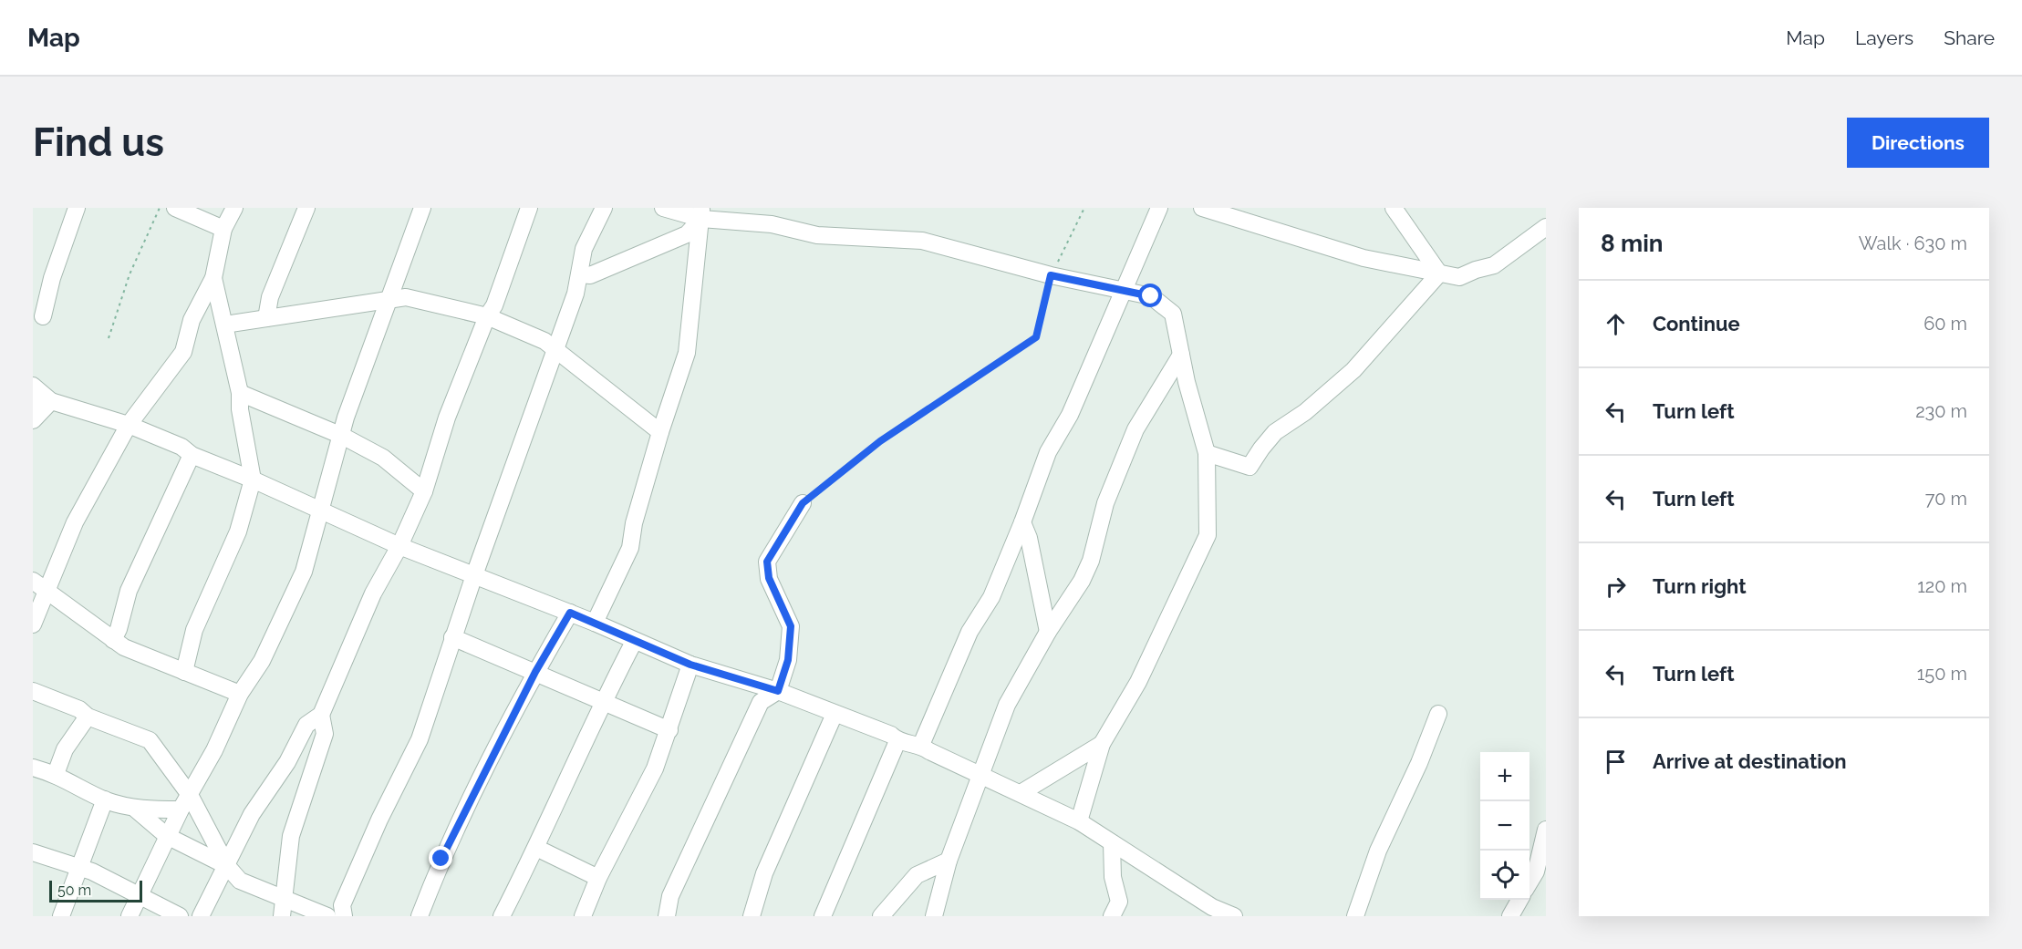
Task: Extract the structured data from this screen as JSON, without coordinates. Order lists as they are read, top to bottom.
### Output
{
  "scale_bar": "50 m",
  "page": {
    "header": "Map",
    "nav": ["Map", "Layers", "Share"],
    "buttons": "Directions",
    "title": "Find us",
    "heading": ["8 min", "Walk · 630 m"],
    "list": [
      ["Continue", "60 m"],
      ["Turn left", "230 m"],
      ["Turn left", "70 m"],
      ["Turn right", "120 m"],
      ["Turn left", "150 m"],
      "Arrive at destination"
    ],
    "map_buttons": ["+", "−"],
    "scale": "50 m"
  }
}
